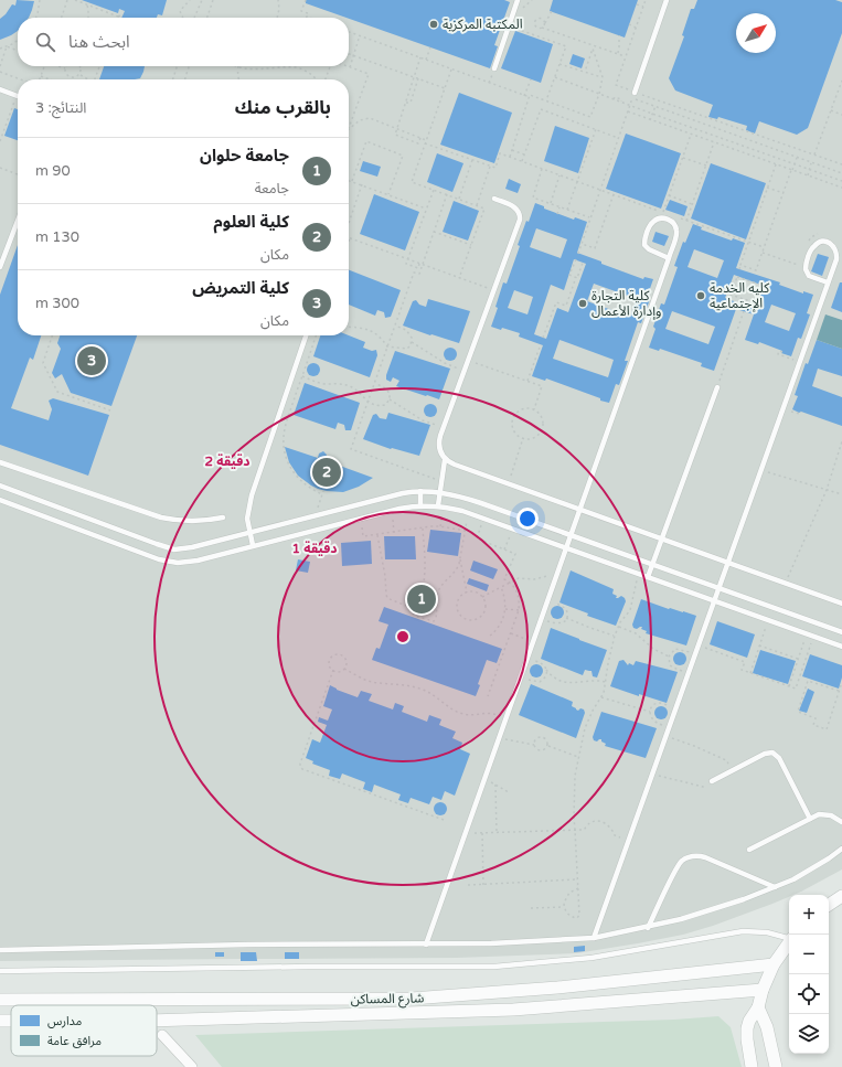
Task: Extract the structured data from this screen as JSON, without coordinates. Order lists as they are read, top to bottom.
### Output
{
  "streets": {
    "street": ["شارع المساكن"]
  },
  "places": ["المكتبة المركزية", "كليه الخدمة الإجتماعية", "كلية التجارة وإدارة الأعمال"],
  "legend": ["مدارس", "مرافق عامة"],
  "north": "top right",
  "page": {
    "search": "ابحث هنا",
    "heading": ["بالقرب منك", "النتائج: 3"],
    "list": [
      {
        "mark": "1",
        "name": "جامعة حلوان",
        "note": "جامعة",
        "value": "90 m"
      },
      {
        "mark": "2",
        "name": "كلية العلوم",
        "note": "مكان",
        "value": "130 m"
      },
      {
        "mark": "3",
        "name": "كلية التمريض",
        "note": "مكان",
        "value": "300 m"
      }
    ],
    "pins": ["3", "2", "1"],
    "map_buttons": ["+", "−"]
  },
  "rings": ["2 دقيقة", "1 دقيقة"]
}
